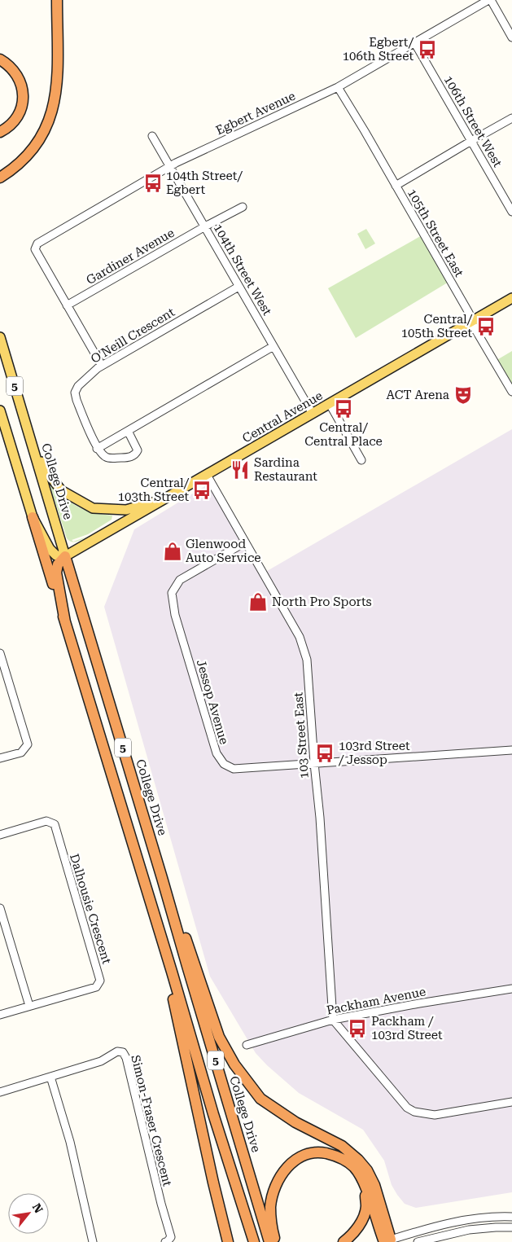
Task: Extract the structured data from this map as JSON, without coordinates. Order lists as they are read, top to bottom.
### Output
{
  "streets": {
    "highway": ["5", "College Drive"],
    "main road": ["Central Avenue"],
    "street": [
      "Egbert Avenue",
      "106th Street West",
      "105th Street East",
      "Gardiner Avenue",
      "104th Street West",
      "O'Neill Crescent",
      "Jessop Avenue",
      "103 Street East",
      "Dalhousie Crescent",
      "Packham Avenue",
      "Simon-Fraser Crescent"
    ]
  },
  "crossings": [
    ["Egbert Avenue", "106th Street West"],
    ["Egbert Avenue", "105th Street East"],
    ["Egbert Avenue", "Gardiner Avenue"],
    ["Egbert Avenue", "104th Street West"],
    ["105th Street East", "Central Avenue"],
    ["Gardiner Avenue", "104th Street West"],
    ["104th Street West", "O'Neill Crescent"],
    ["104th Street West", "Central Avenue"],
    ["Central Avenue", "College Drive"],
    ["Central Avenue", "103 Street East"],
    ["Jessop Avenue", "103 Street East"],
    ["103 Street East", "Packham Avenue"]
  ],
  "places": {
    "bus stop": [
      "Egbert/ 106th Street",
      "104th Street/ Egbert",
      "Central/ 105th Street",
      "Central/ Central Place",
      "Central/ 103th Street",
      "103rd Street / Jessop",
      "Packham / 103rd Street"
    ],
    "theatre": ["ACT Arena"],
    "restaurant": ["Sardina Restaurant"],
    "shop": ["Glenwood Auto Service", "North Pro Sports"]
  },
  "north": "top right"
}
